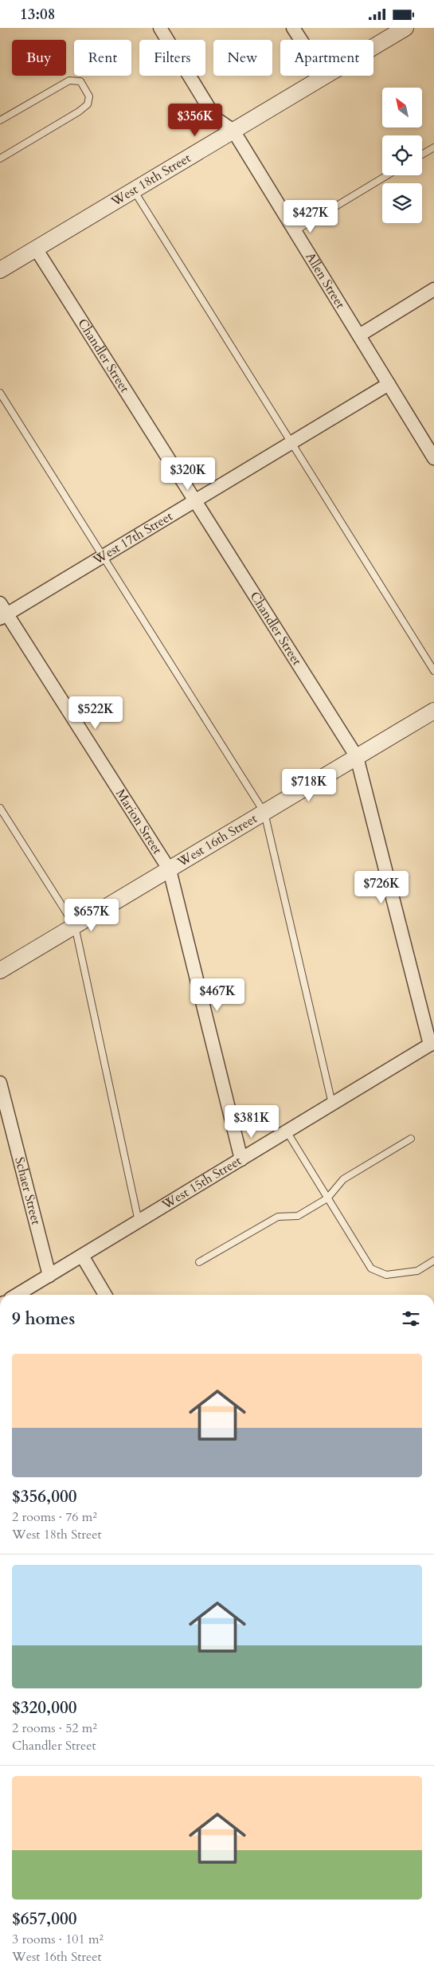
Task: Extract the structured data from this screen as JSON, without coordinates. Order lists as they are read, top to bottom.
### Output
{
  "streets": {
    "street": [
      "West 18th Street",
      "Allen Street",
      "Chandler Street",
      "West 17th Street",
      "Marion Street",
      "West 16th Street",
      "West 15th Street",
      "Schaer Street"
    ]
  },
  "crossings": [
    ["West 18th Street", "Allen Street"],
    ["West 18th Street", "Chandler Street"],
    ["Allen Street", "West 17th Street"],
    ["Chandler Street", "West 17th Street"],
    ["Chandler Street", "West 16th Street"],
    ["Chandler Street", "West 15th Street"],
    ["West 17th Street", "Marion Street"],
    ["Marion Street", "West 16th Street"],
    ["Marion Street", "West 15th Street"],
    ["West 15th Street", "Schaer Street"]
  ],
  "north": "top left",
  "page": {
    "status": "13:08",
    "chip": [
      "Buy",
      "Rent",
      "Filters",
      "New",
      "Apartment"
    ],
    "price": [
      "$356K",
      "$427K",
      "$320K",
      "$522K",
      "$718K",
      "$726K",
      "$657K",
      "$467K",
      "$381K"
    ],
    "heading": "9 homes",
    "list": [
      {
        "name": "$356,000",
        "note": "2 rooms · 76 m² · West 18th Street"
      },
      {
        "name": "$320,000",
        "note": "2 rooms · 52 m² · Chandler Street"
      },
      {
        "name": "$657,000",
        "note": "3 rooms · 101 m² · West 16th Street"
      }
    ]
  }
}
